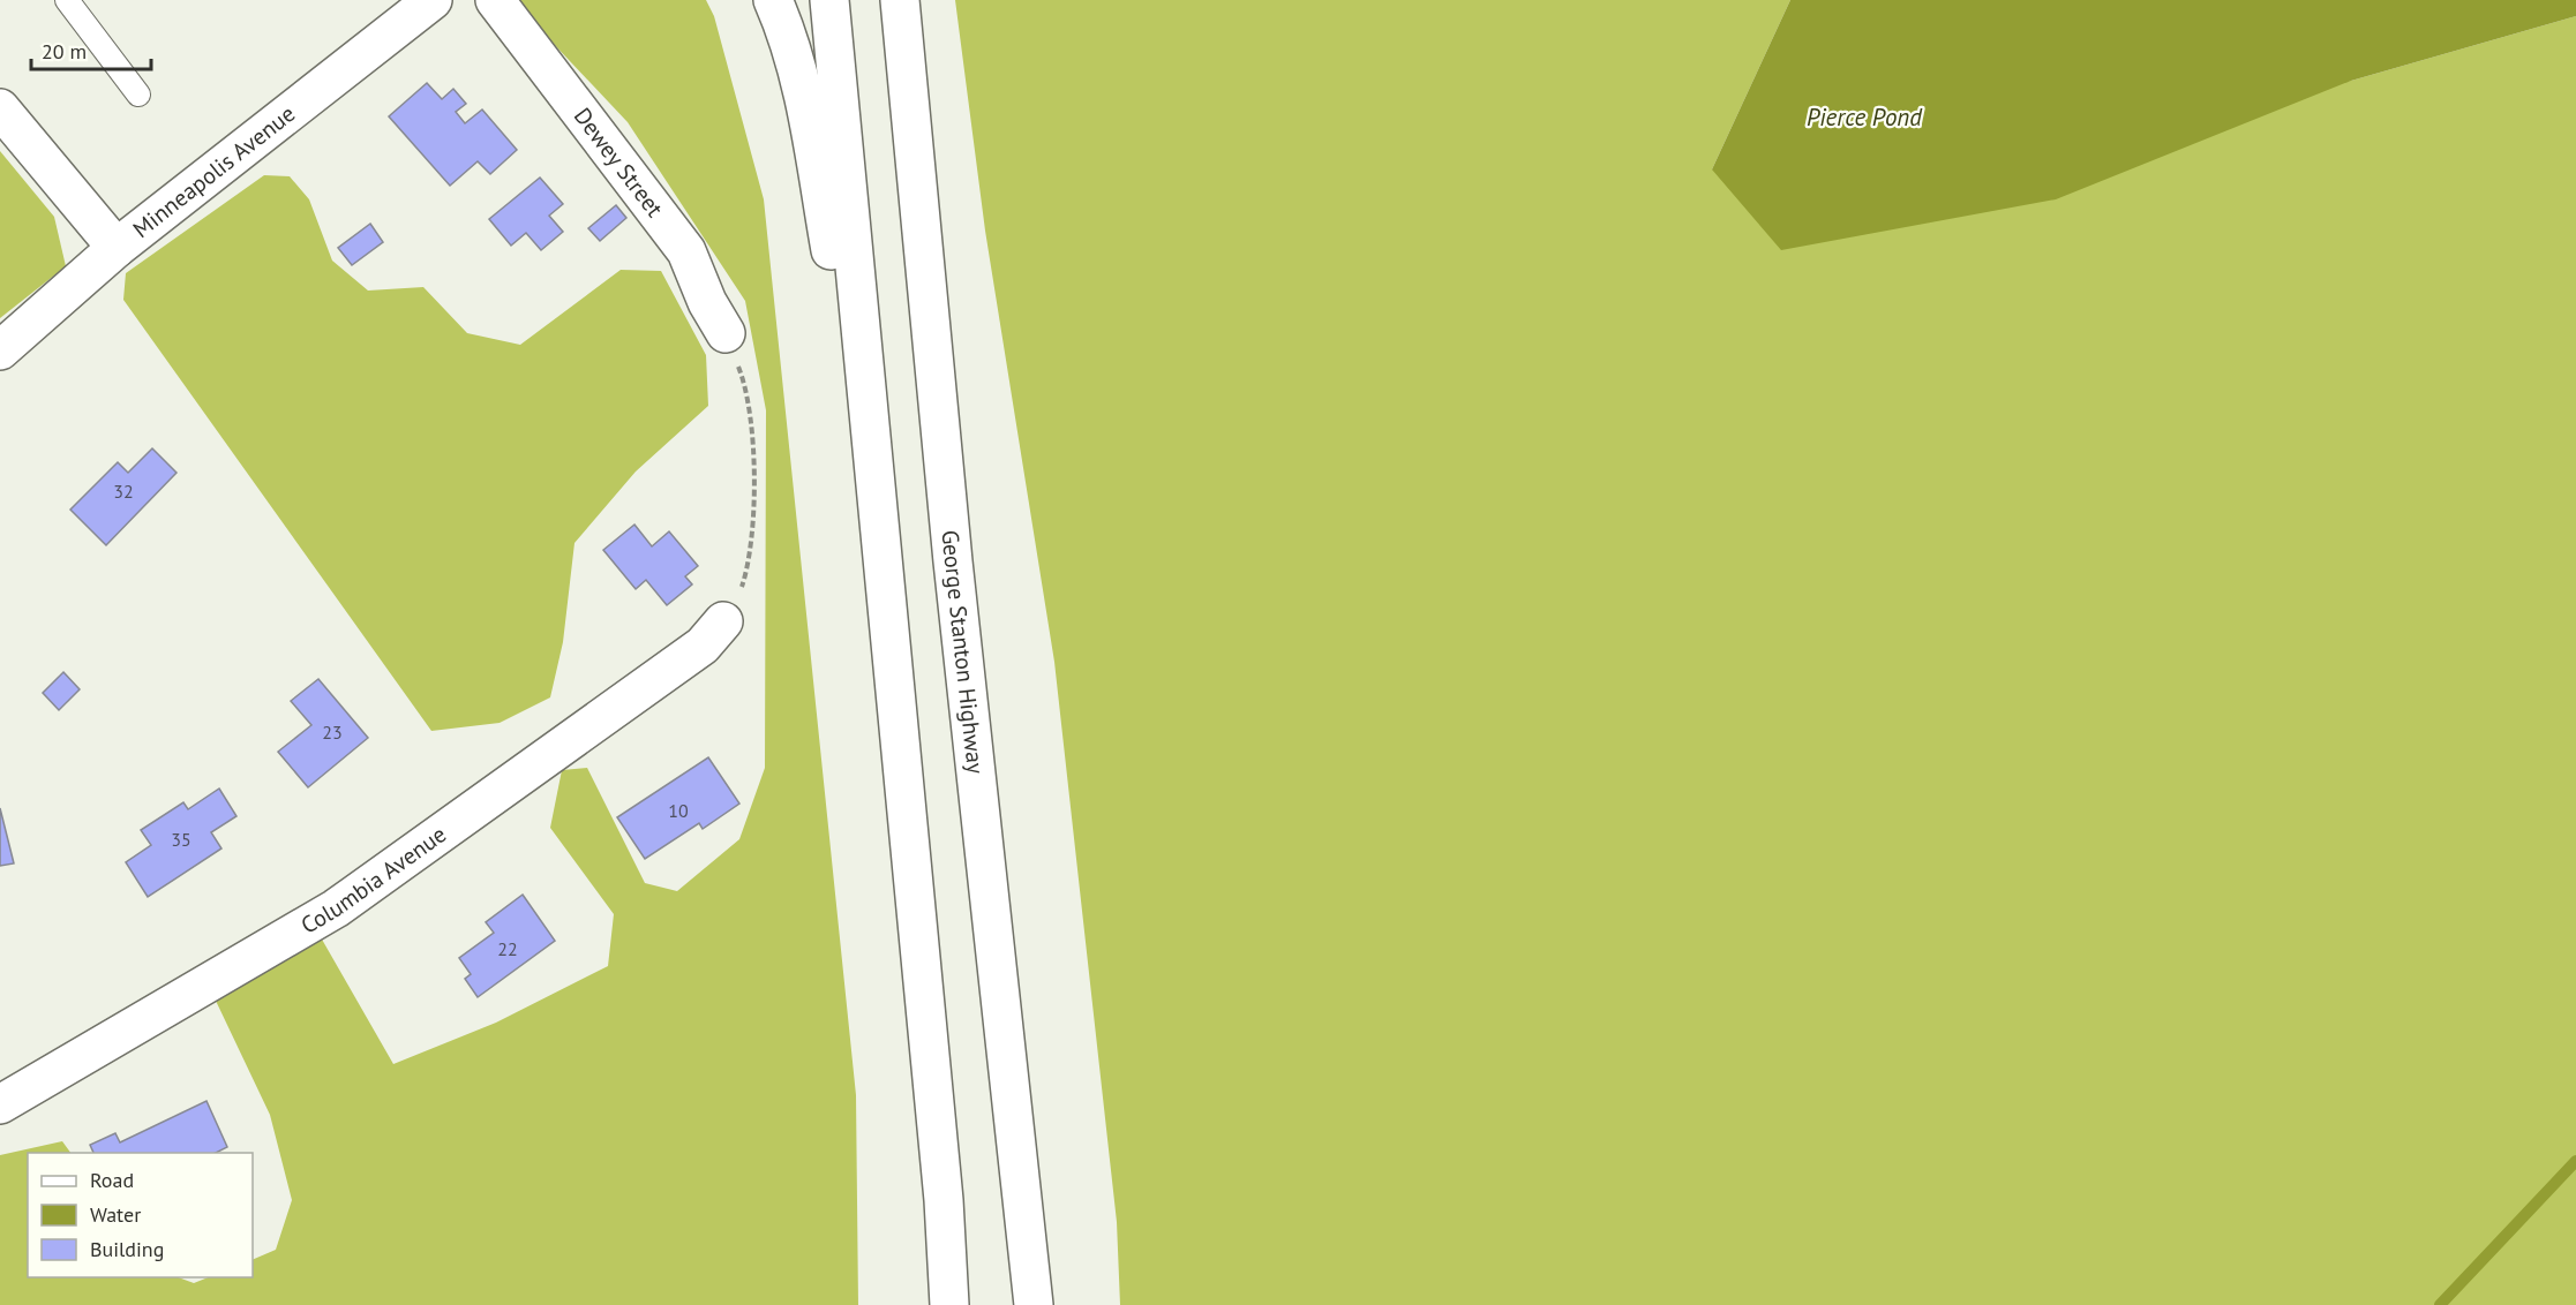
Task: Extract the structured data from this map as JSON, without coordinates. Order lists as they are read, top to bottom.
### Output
{
  "streets": {
    "main road": [
      "Dewey Street",
      "Minneapolis Avenue",
      "George Stanton Highway",
      "Columbia Avenue"
    ]
  },
  "water": ["Pierce Pond"],
  "house_numbers": [
    "32",
    "23",
    "10",
    "35",
    "22"
  ],
  "legend": ["Road", "Water", "Building"],
  "scale_bar": "20 m"
}
